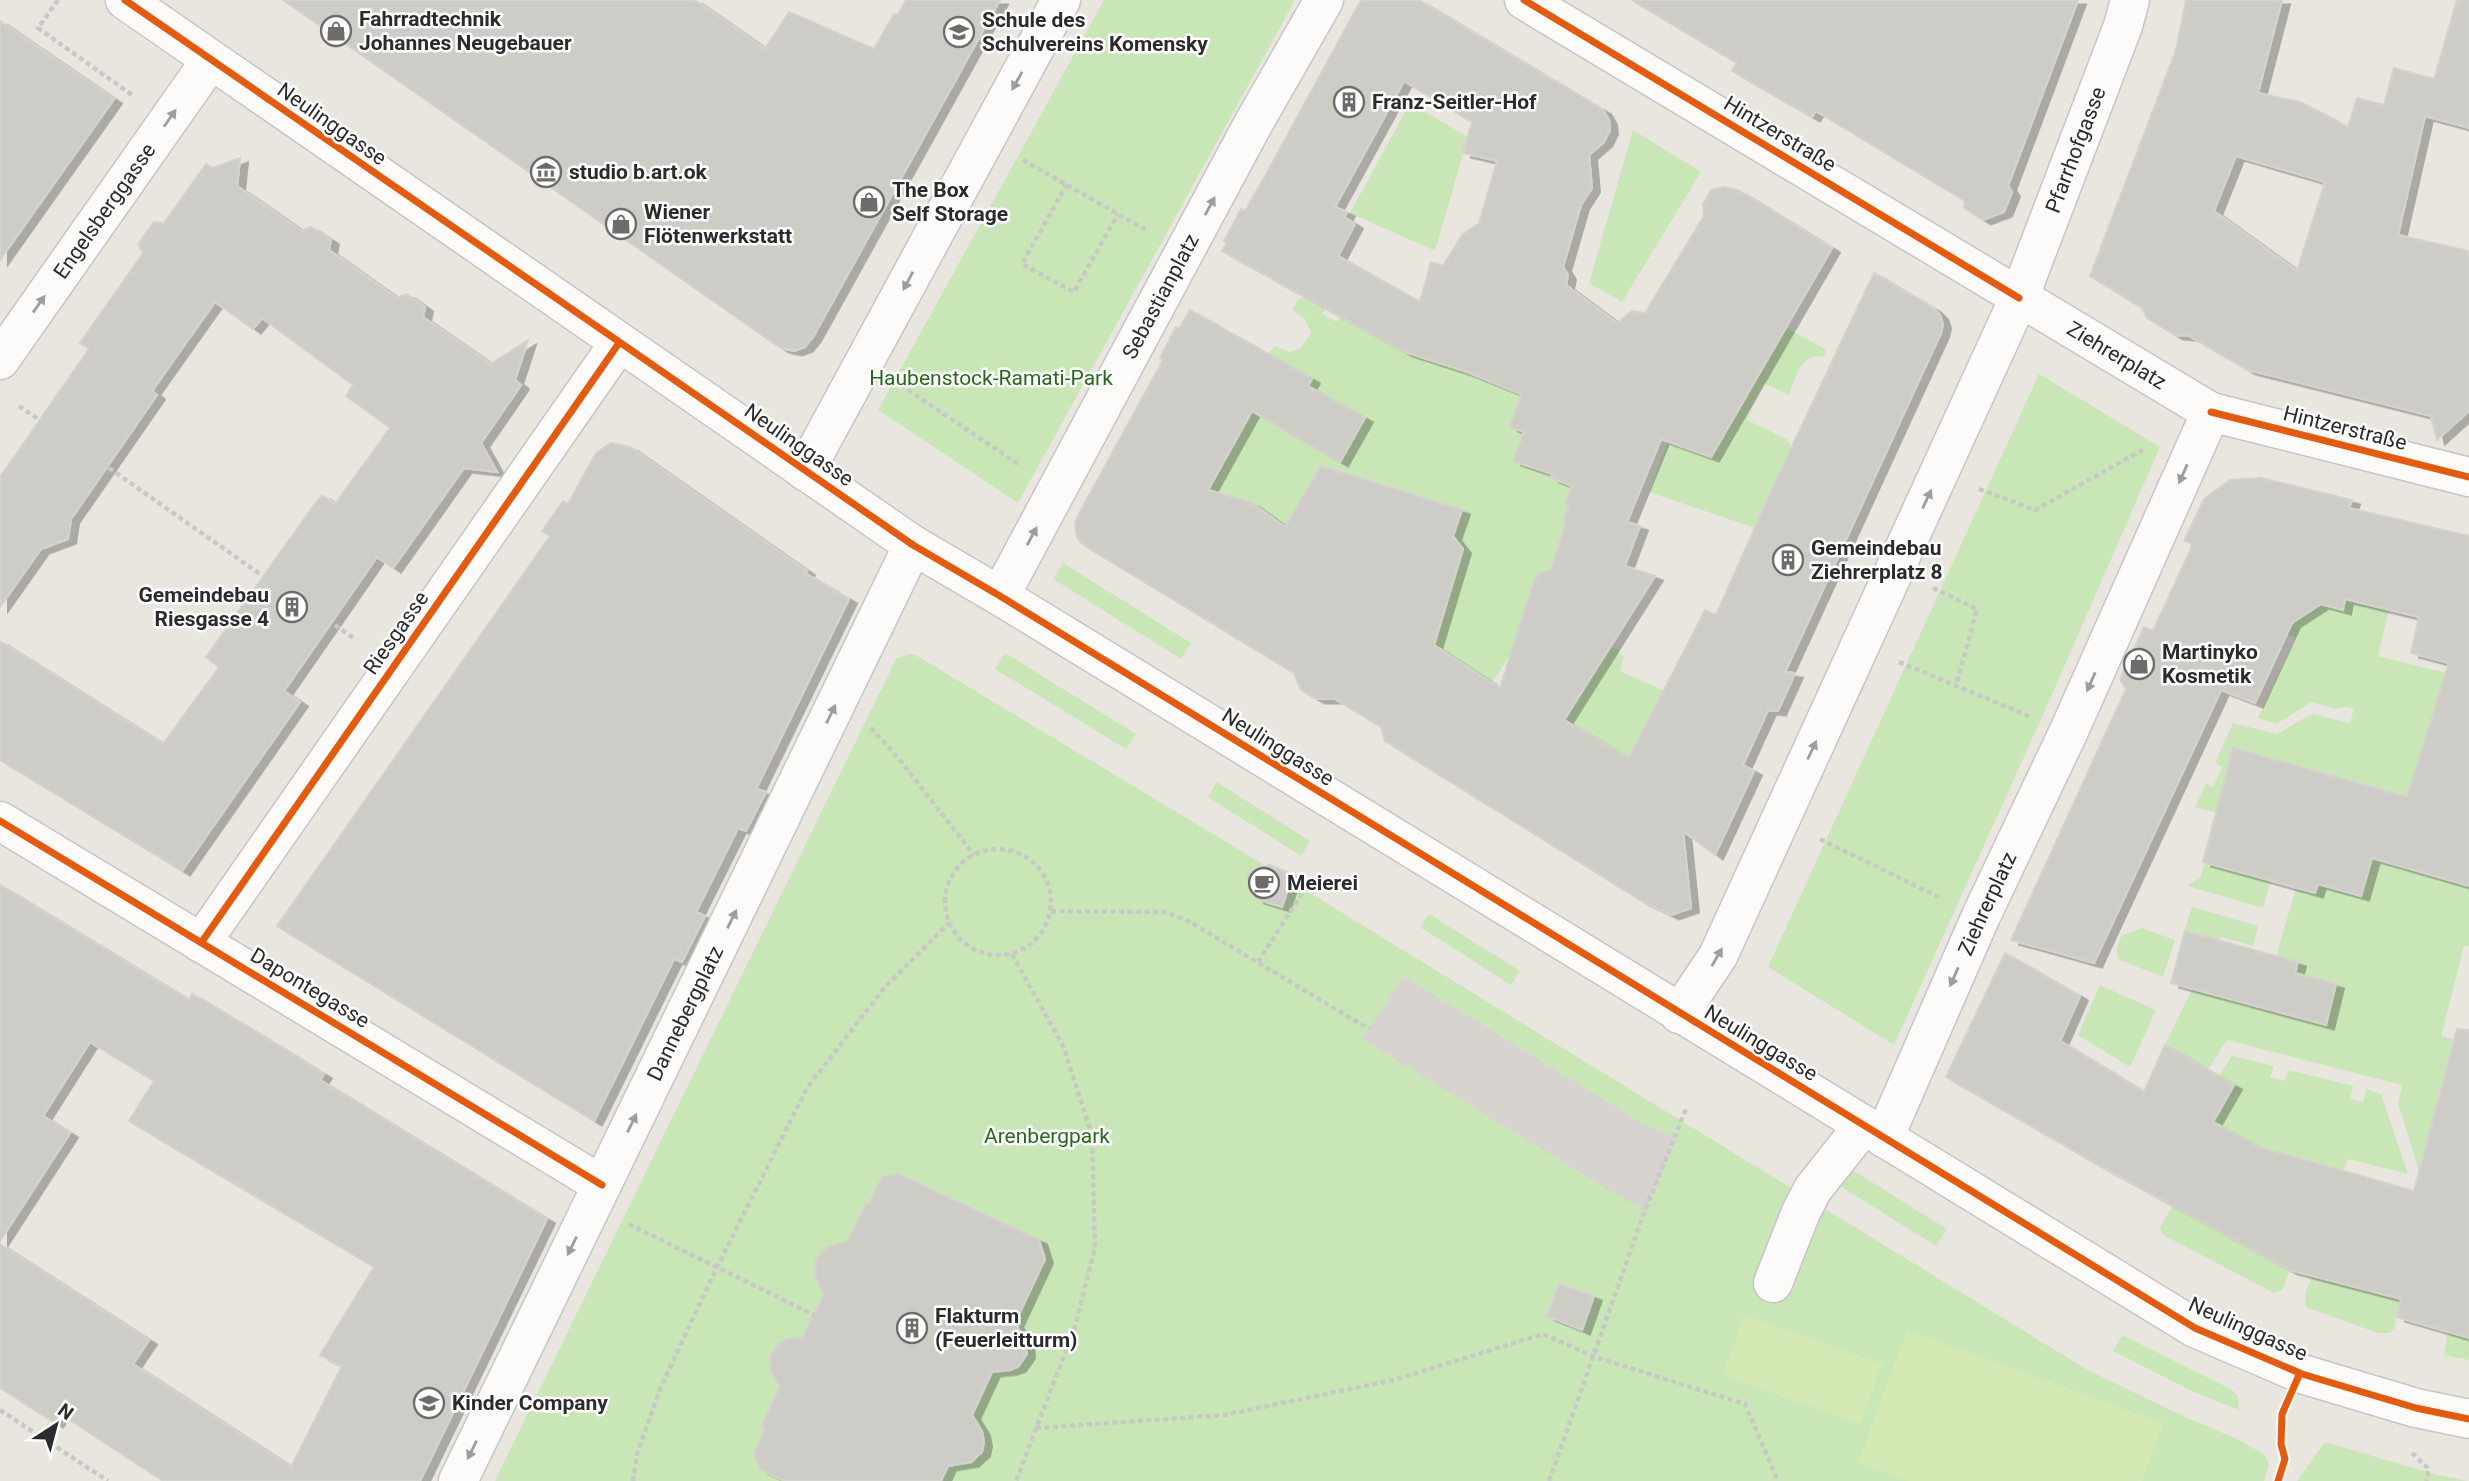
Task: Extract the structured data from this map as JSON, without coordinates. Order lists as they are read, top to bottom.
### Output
{
  "streets": {
    "street": [
      "Neulinggasse",
      "Hintzerstraße",
      "Pfarrhofgasse",
      "Engelsberggasse",
      "Sebastianplatz",
      "Ziehrerplatz",
      "Riesgasse",
      "Dapontegasse",
      "Dannebergplatz"
    ]
  },
  "crossings": [
    ["Neulinggasse", "Engelsberggasse"],
    ["Neulinggasse", "Sebastianplatz"],
    ["Neulinggasse", "Ziehrerplatz"],
    ["Neulinggasse", "Riesgasse"],
    ["Neulinggasse", "Dannebergplatz"],
    ["Hintzerstraße", "Pfarrhofgasse"],
    ["Hintzerstraße", "Ziehrerplatz"],
    ["Pfarrhofgasse", "Ziehrerplatz"],
    ["Riesgasse", "Dapontegasse"],
    ["Dapontegasse", "Dannebergplatz"]
  ],
  "one_way": ["Engelsberggasse"],
  "parks": ["Haubenstock-Ramati-Park", "Arenbergpark"],
  "places": {
    "shop": [
      "Fahrradtechnik Johannes Neugebauer",
      "The Box Self Storage",
      "Wiener Flötenwerkstatt",
      "Martinyko Kosmetik"
    ],
    "school or university": ["Schule des Schulvereins Komensky", "Kinder Company"],
    "building": [
      "Franz-Seitler-Hof",
      "Gemeindebau Ziehrerplatz 8",
      "Gemeindebau Riesgasse 4",
      "Flakturm (Feuerleitturm)"
    ],
    "museum": ["studio b.art.ok"],
    "cafe": ["Meierei"]
  },
  "north": "top right"
}
